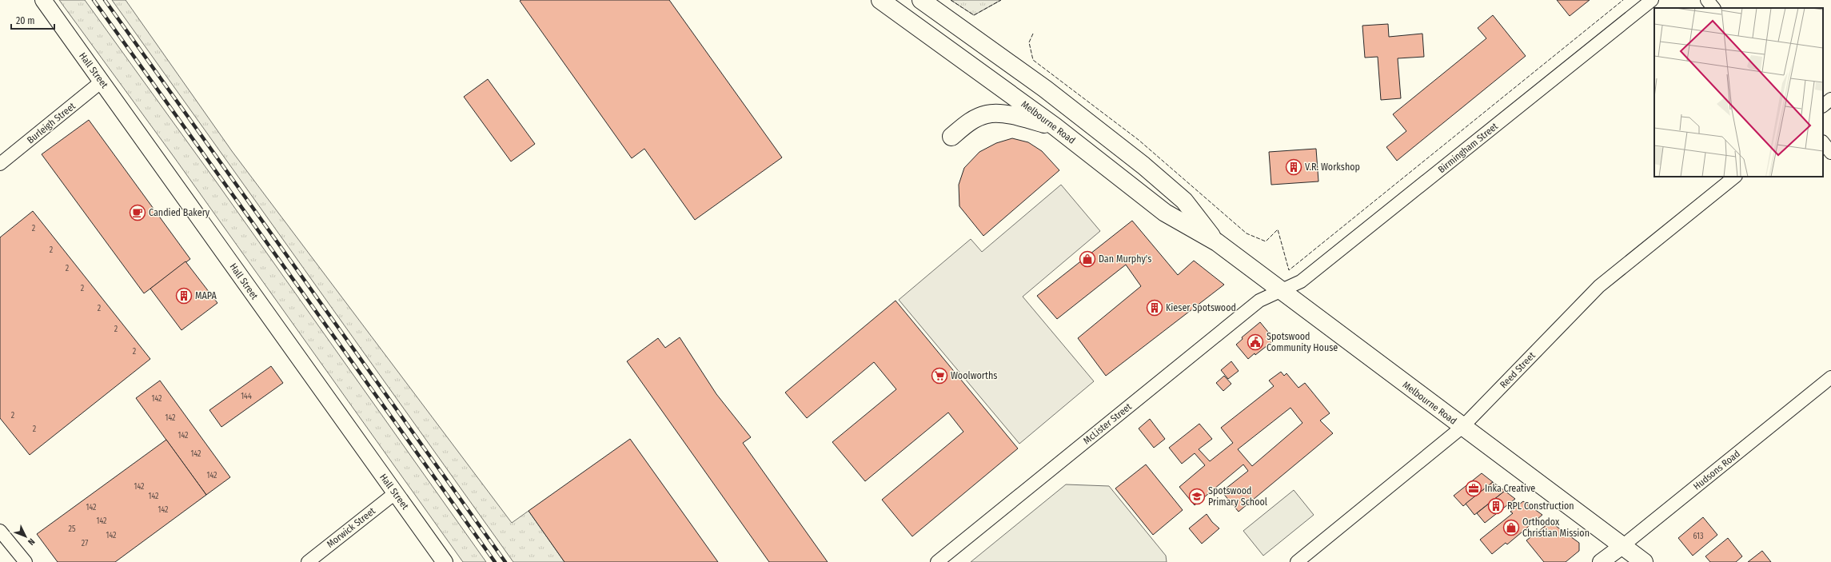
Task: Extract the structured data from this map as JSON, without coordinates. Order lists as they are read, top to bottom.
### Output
{
  "streets": {
    "main road": ["Melbourne Road"],
    "street": [
      "Hall Street",
      "Burleigh Street",
      "Birmingham Street",
      "Reed Street",
      "McLister Street",
      "Hudsons Road",
      "Morwick Street"
    ]
  },
  "crossings": [
    ["Hall Street", "Burleigh Street"],
    ["Hall Street", "Morwick Street"],
    ["Melbourne Road", "Birmingham Street"],
    ["Melbourne Road", "Reed Street"],
    ["Melbourne Road", "McLister Street"],
    ["Melbourne Road", "Hudsons Road"],
    ["Birmingham Street", "McLister Street"]
  ],
  "places": {
    "building": [
      "V.R. Workshop",
      "MAPA",
      "Kieser Spotswood",
      "RPL Construction"
    ],
    "cafe": ["Candied Bakery"],
    "shop": ["Dan Murphy's", "Orthodox Christian Mission"],
    "public building": ["Spotswood Community House"],
    "supermarket": ["Woolworths"],
    "office": ["Inka Creative"],
    "school or university": ["Spotswood Primary School"]
  },
  "house_numbers": [
    "2",
    "2",
    "2",
    "2",
    "2",
    "2",
    "2",
    "144",
    "142",
    "2",
    "142",
    "2",
    "142",
    "142",
    "142",
    "142",
    "142",
    "142",
    "142",
    "142",
    "25",
    "142",
    "613",
    "27"
  ],
  "scale_bar": "20 m",
  "north": "bottom right"
}
